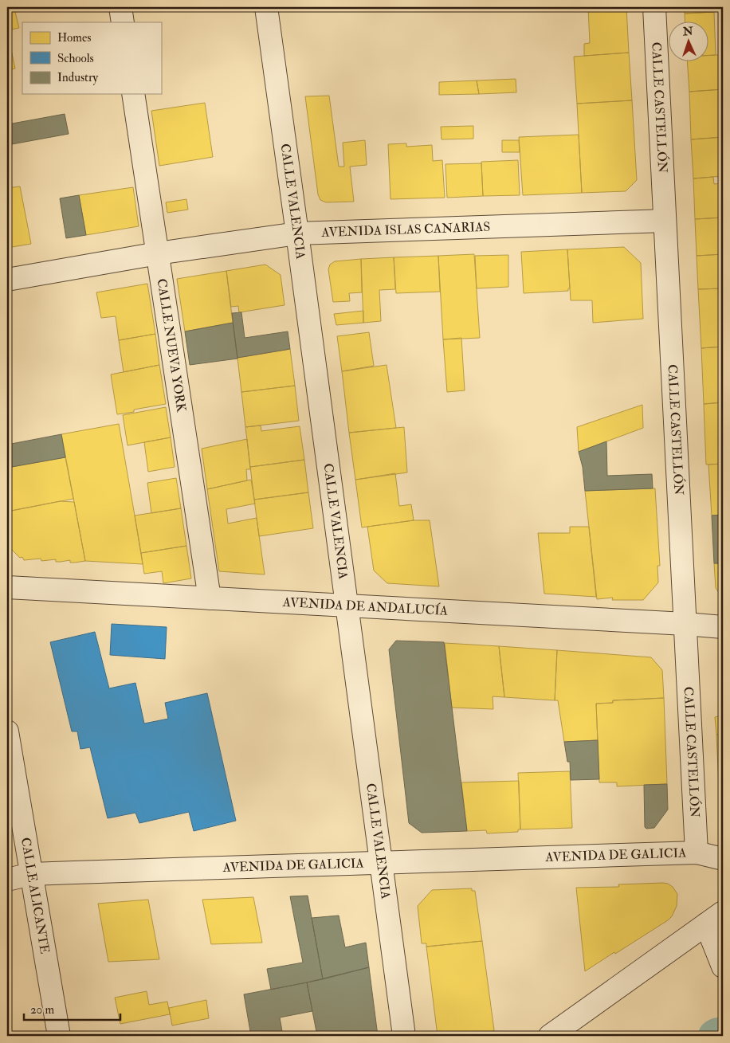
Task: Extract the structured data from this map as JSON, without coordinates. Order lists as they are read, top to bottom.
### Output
{
  "streets": {
    "street": [
      "CALLE CASTELLÓN",
      "CALLE VALENCIA",
      "AVENIDA ISLAS CANARIAS",
      "CALLE NUEVA YORK",
      "AVENIDA DE ANDALUCÍA",
      "AVENIDA DE GALICIA",
      "CALLE ALICANTE"
    ]
  },
  "crossings": [
    ["CALLE CASTELLÓN", "AVENIDA ISLAS CANARIAS"],
    ["CALLE CASTELLÓN", "AVENIDA DE ANDALUCÍA"],
    ["CALLE CASTELLÓN", "AVENIDA DE GALICIA"],
    ["CALLE VALENCIA", "AVENIDA ISLAS CANARIAS"],
    ["CALLE VALENCIA", "AVENIDA DE ANDALUCÍA"],
    ["CALLE VALENCIA", "AVENIDA DE GALICIA"],
    ["AVENIDA ISLAS CANARIAS", "CALLE NUEVA YORK"],
    ["CALLE NUEVA YORK", "AVENIDA DE ANDALUCÍA"],
    ["AVENIDA DE GALICIA", "CALLE ALICANTE"]
  ],
  "legend": ["Homes", "Schools", "Industry"],
  "scale_bar": "20 m",
  "north": "top"
}
